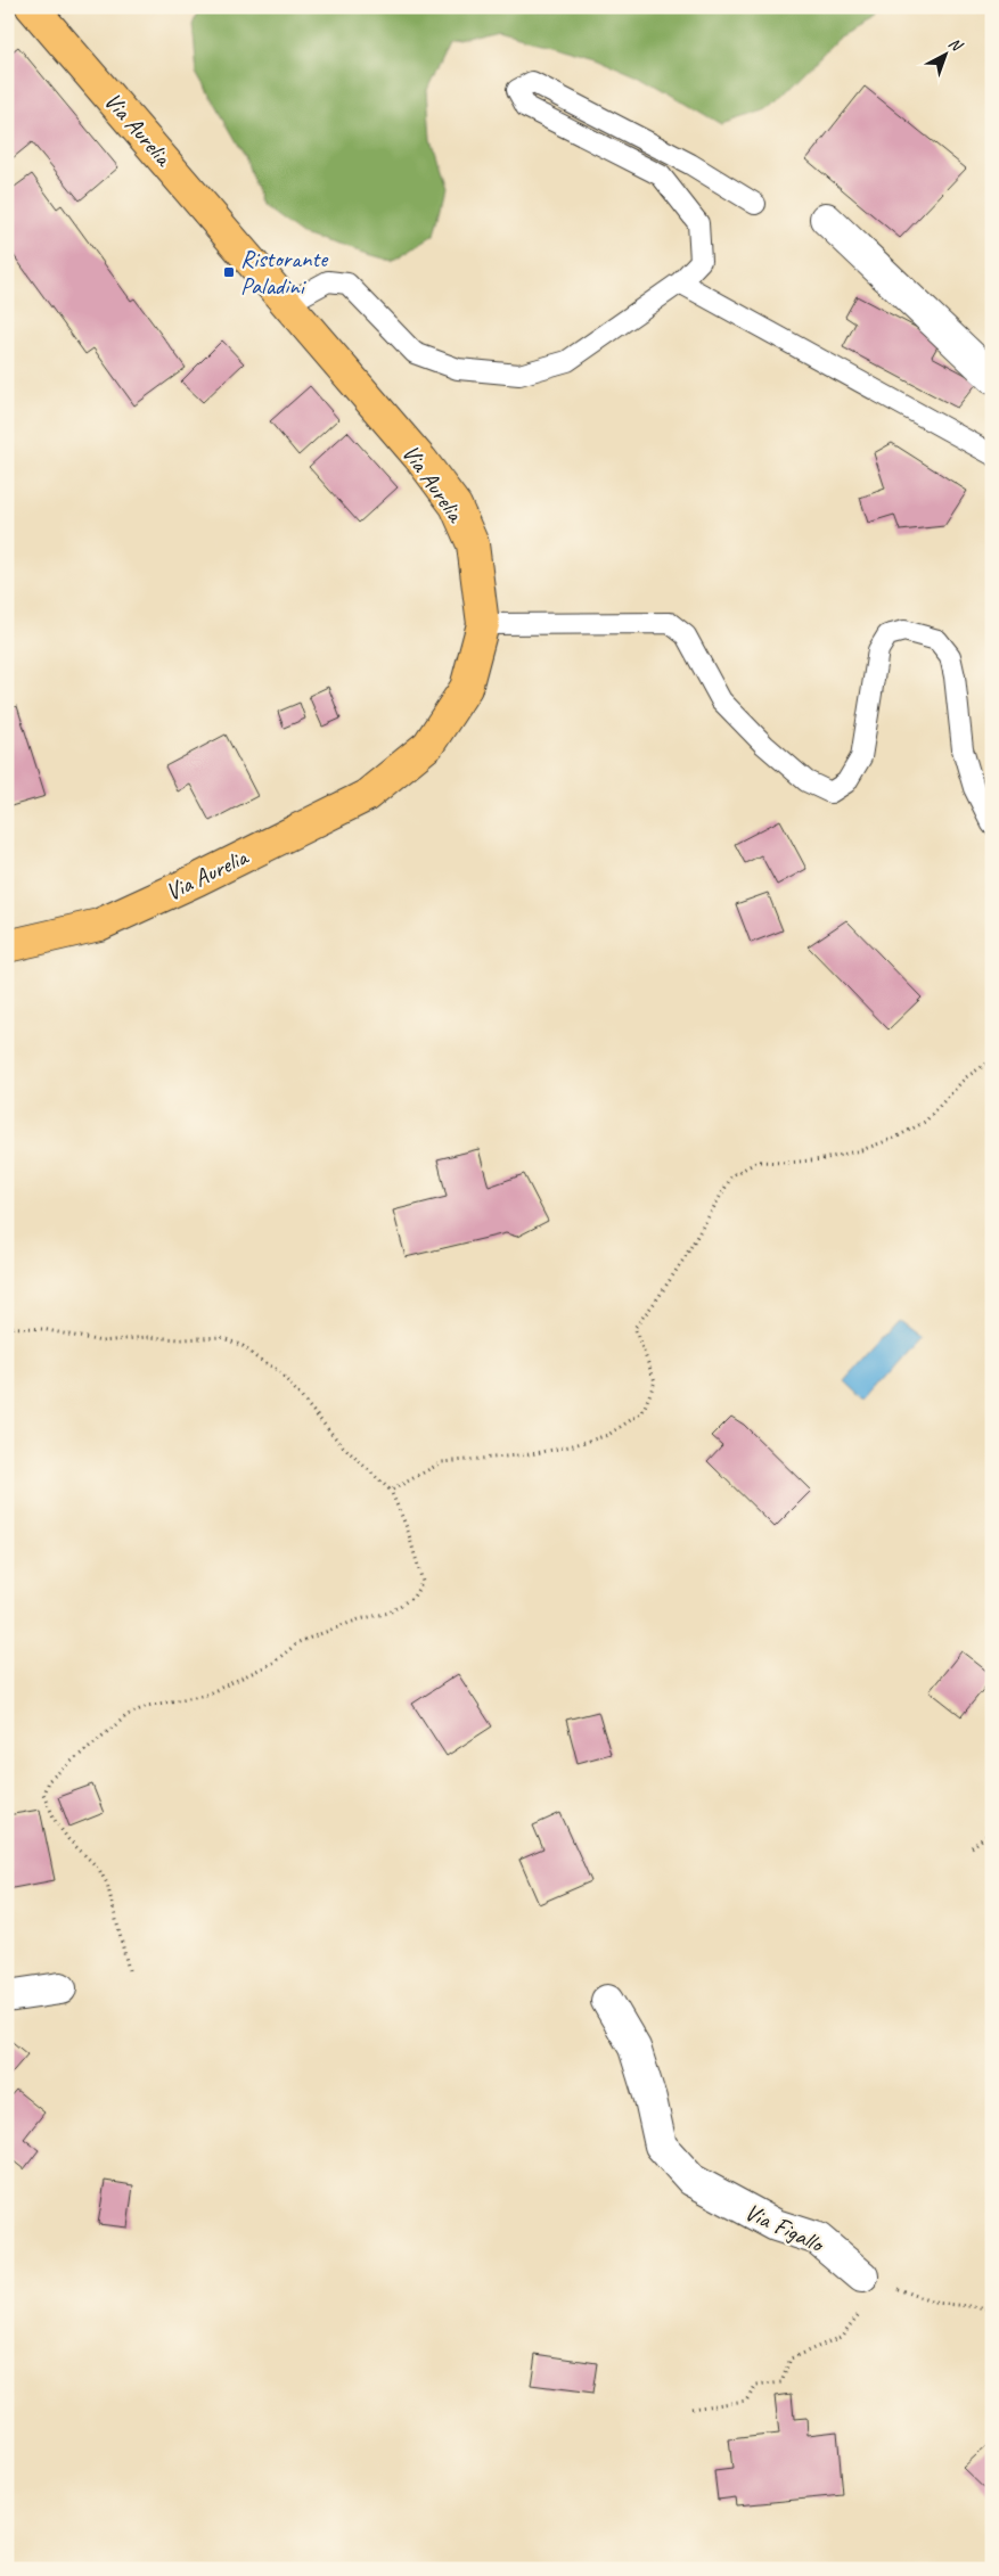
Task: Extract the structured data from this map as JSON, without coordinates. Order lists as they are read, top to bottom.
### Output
{
  "streets": {
    "main road": ["Via Aurelia"],
    "street": ["Via Figallo"]
  },
  "places": {
    "transit": ["Ristorante Paladini"]
  },
  "north": "top right"
}
